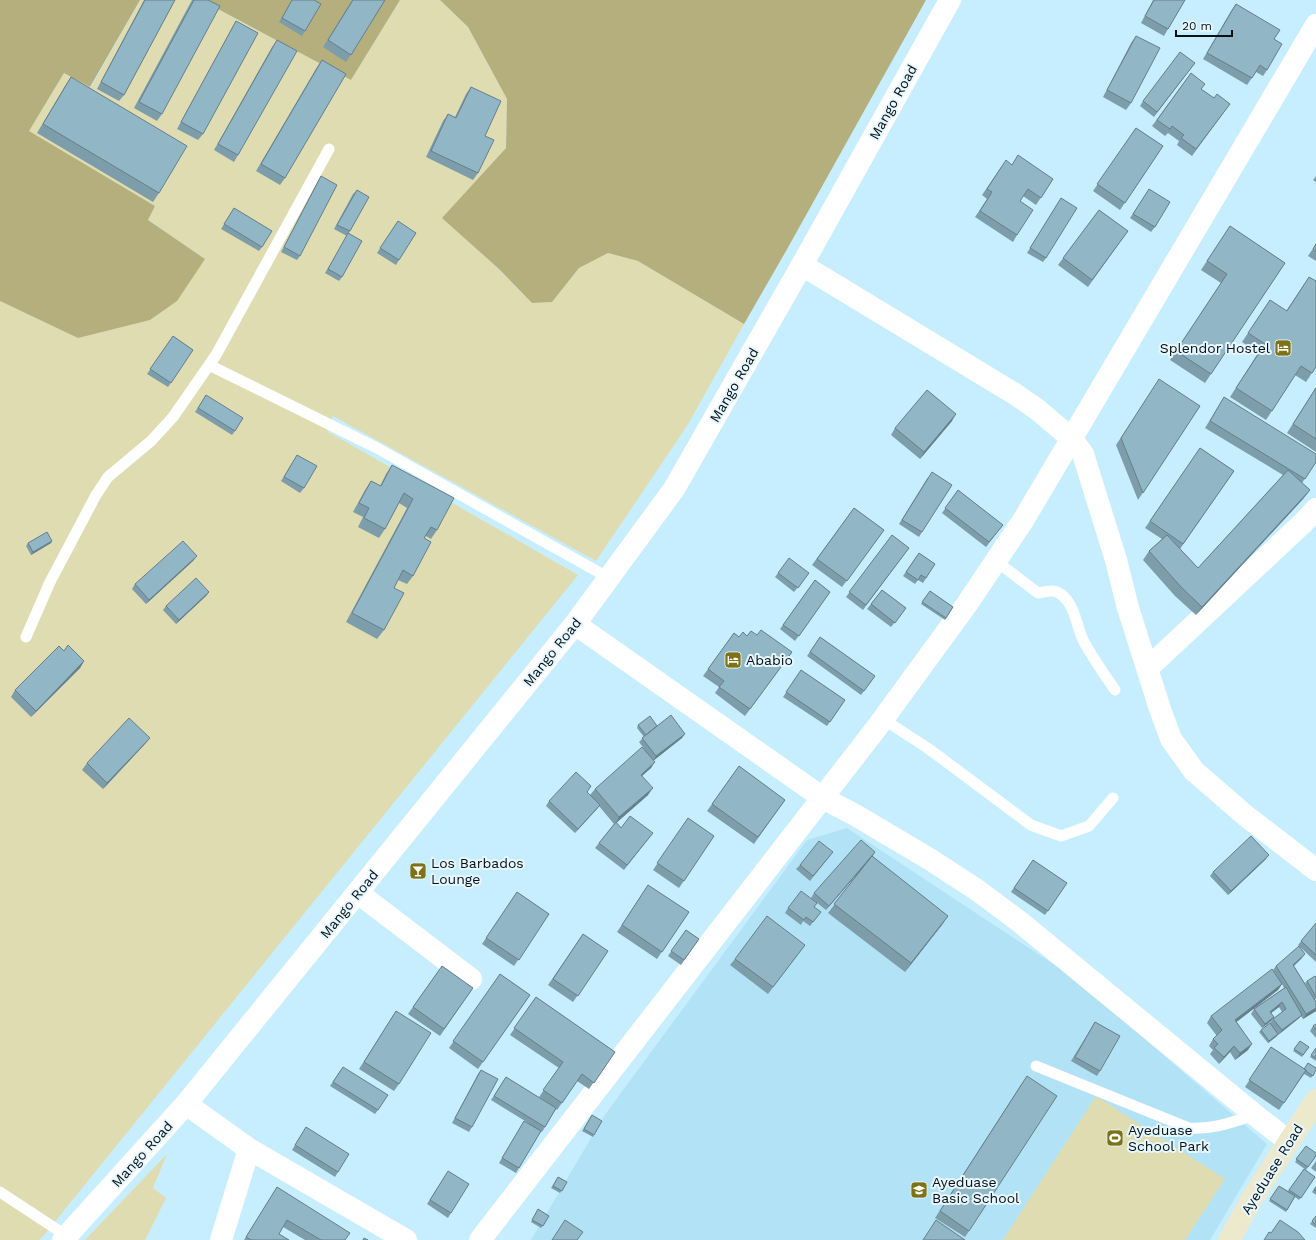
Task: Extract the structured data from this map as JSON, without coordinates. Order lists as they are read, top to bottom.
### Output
{
  "streets": {
    "street": ["Mango Road", "Ayeduase Road"]
  },
  "places": {
    "hotel": ["Splendor Hostel", "Ababio"],
    "bar": ["Los Barbados Lounge"],
    "sports": ["Ayeduase School Park"],
    "school or university": ["Ayeduase Basic School"]
  },
  "scale_bar": "20 m"
}
